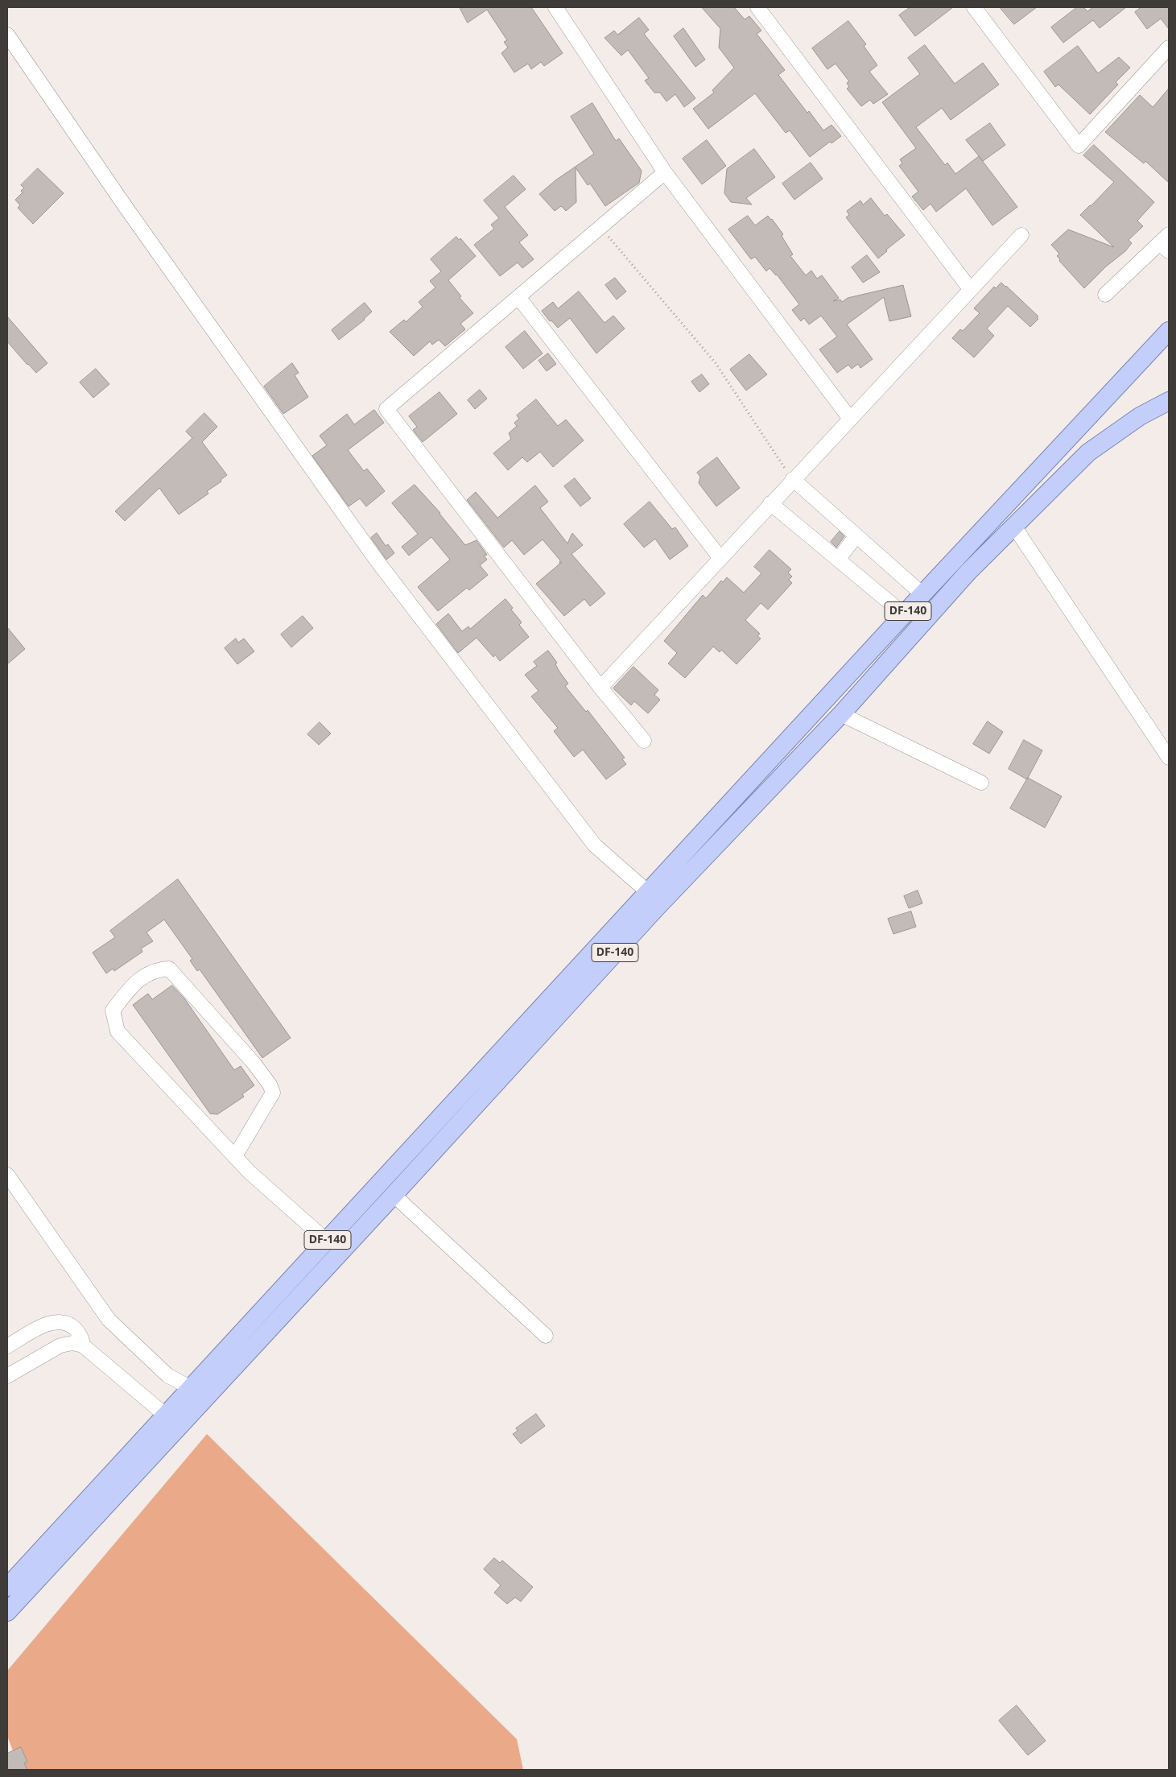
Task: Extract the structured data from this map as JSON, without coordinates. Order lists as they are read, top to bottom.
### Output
{
  "streets": {
    "main road": ["DF-140"]
  }
}
